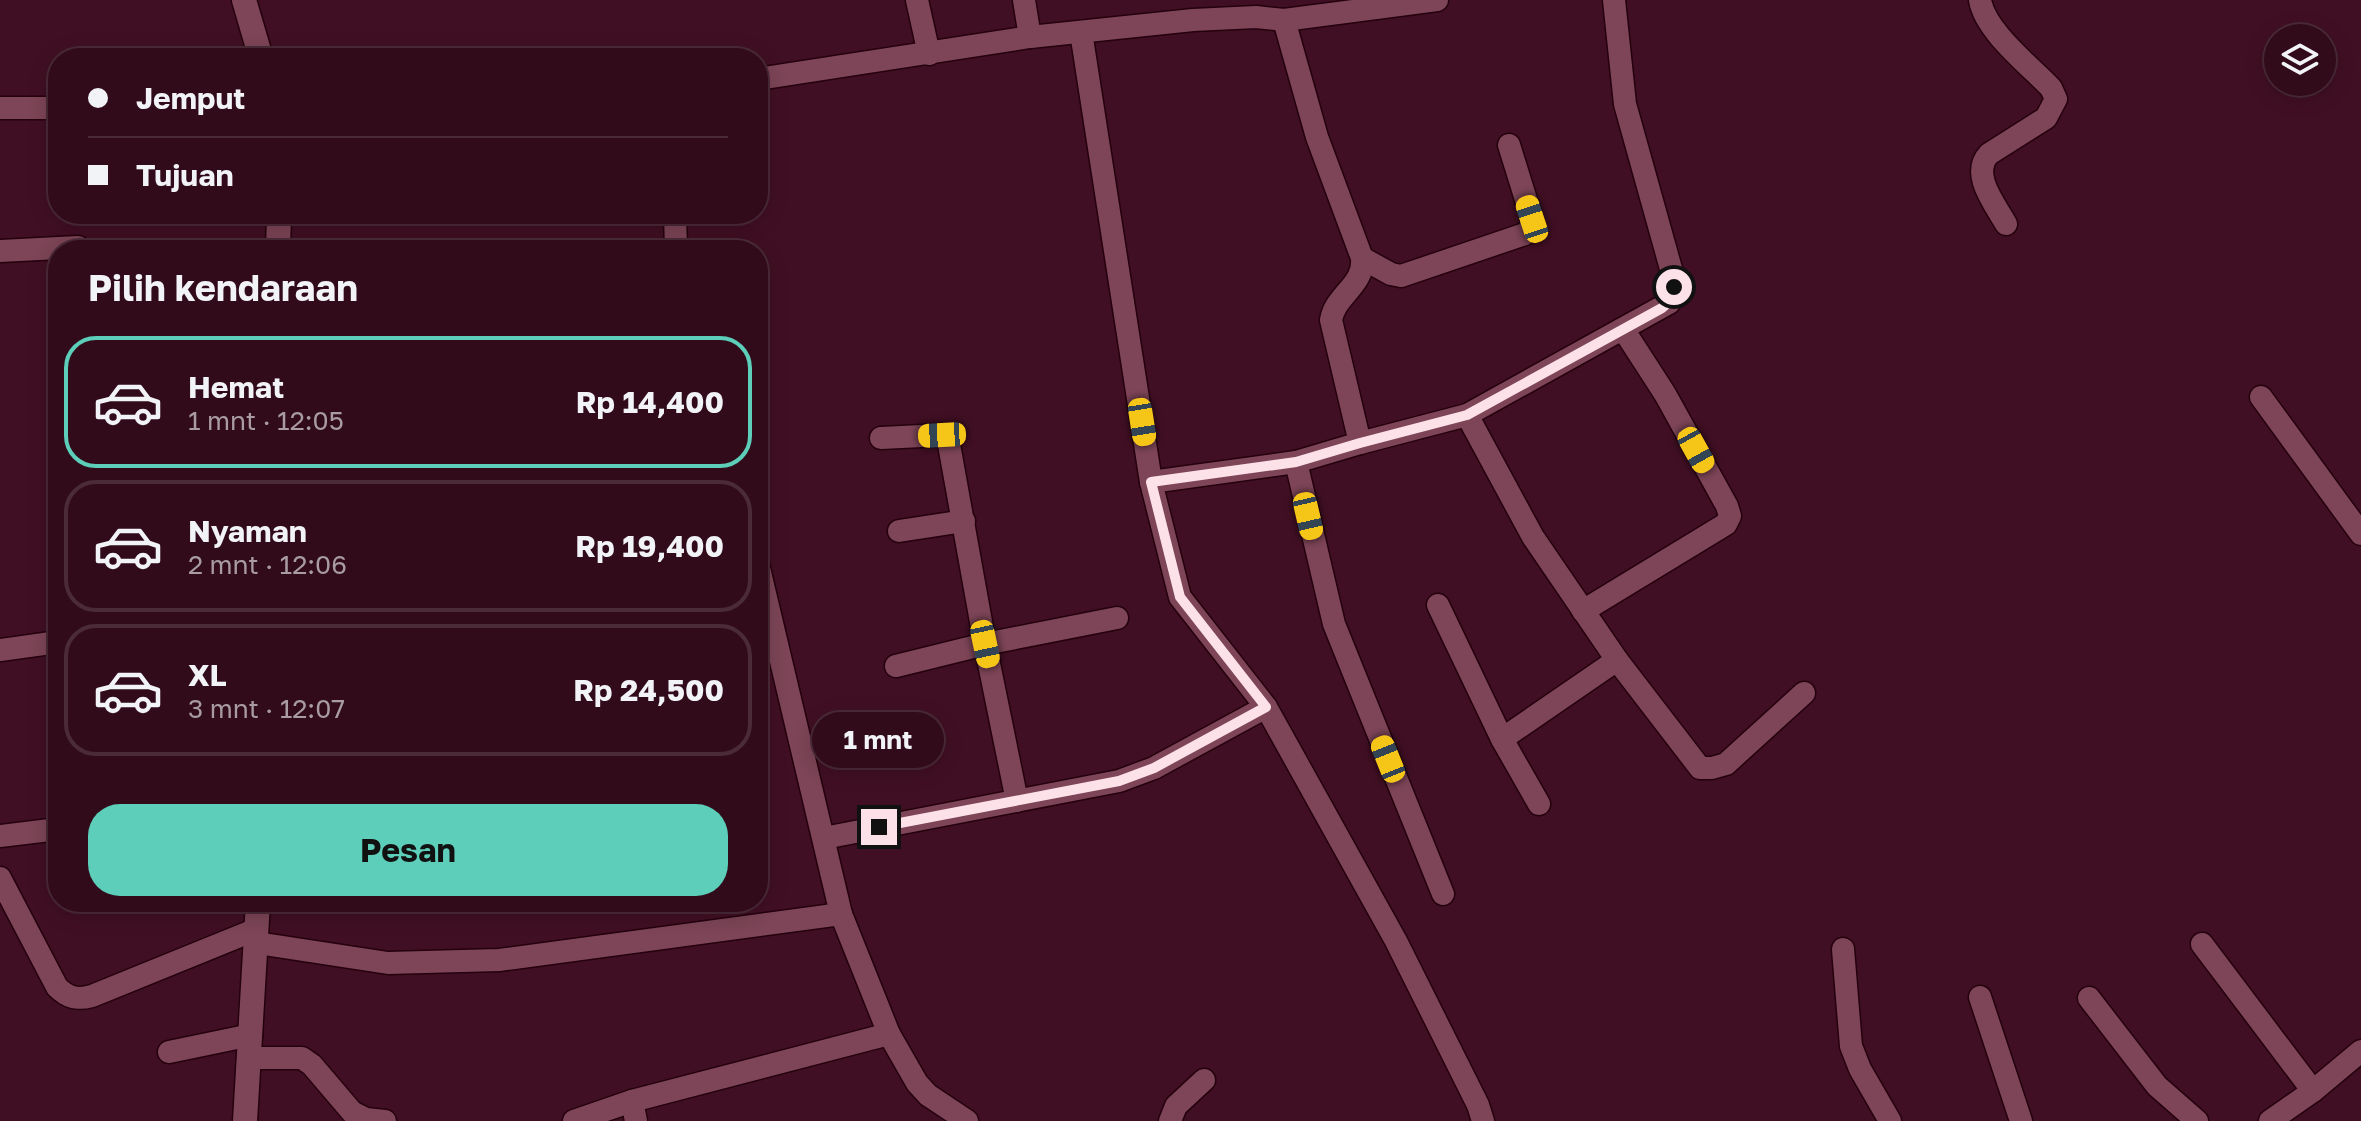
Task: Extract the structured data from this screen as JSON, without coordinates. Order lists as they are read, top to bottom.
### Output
{
  "page": {
    "banner": ["Jemput", "Tujuan"],
    "heading": "Pilih kendaraan",
    "list": [
      {
        "name": "Hemat",
        "note": "1 mnt · 12:05",
        "value": "Rp 14,400"
      },
      {
        "name": "Nyaman",
        "note": "2 mnt · 12:06",
        "value": "Rp 19,400"
      },
      {
        "name": "XL",
        "note": "3 mnt · 12:07",
        "value": "Rp 24,500"
      }
    ],
    "bubble": "1 mnt",
    "buttons": "Pesan"
  }
}
